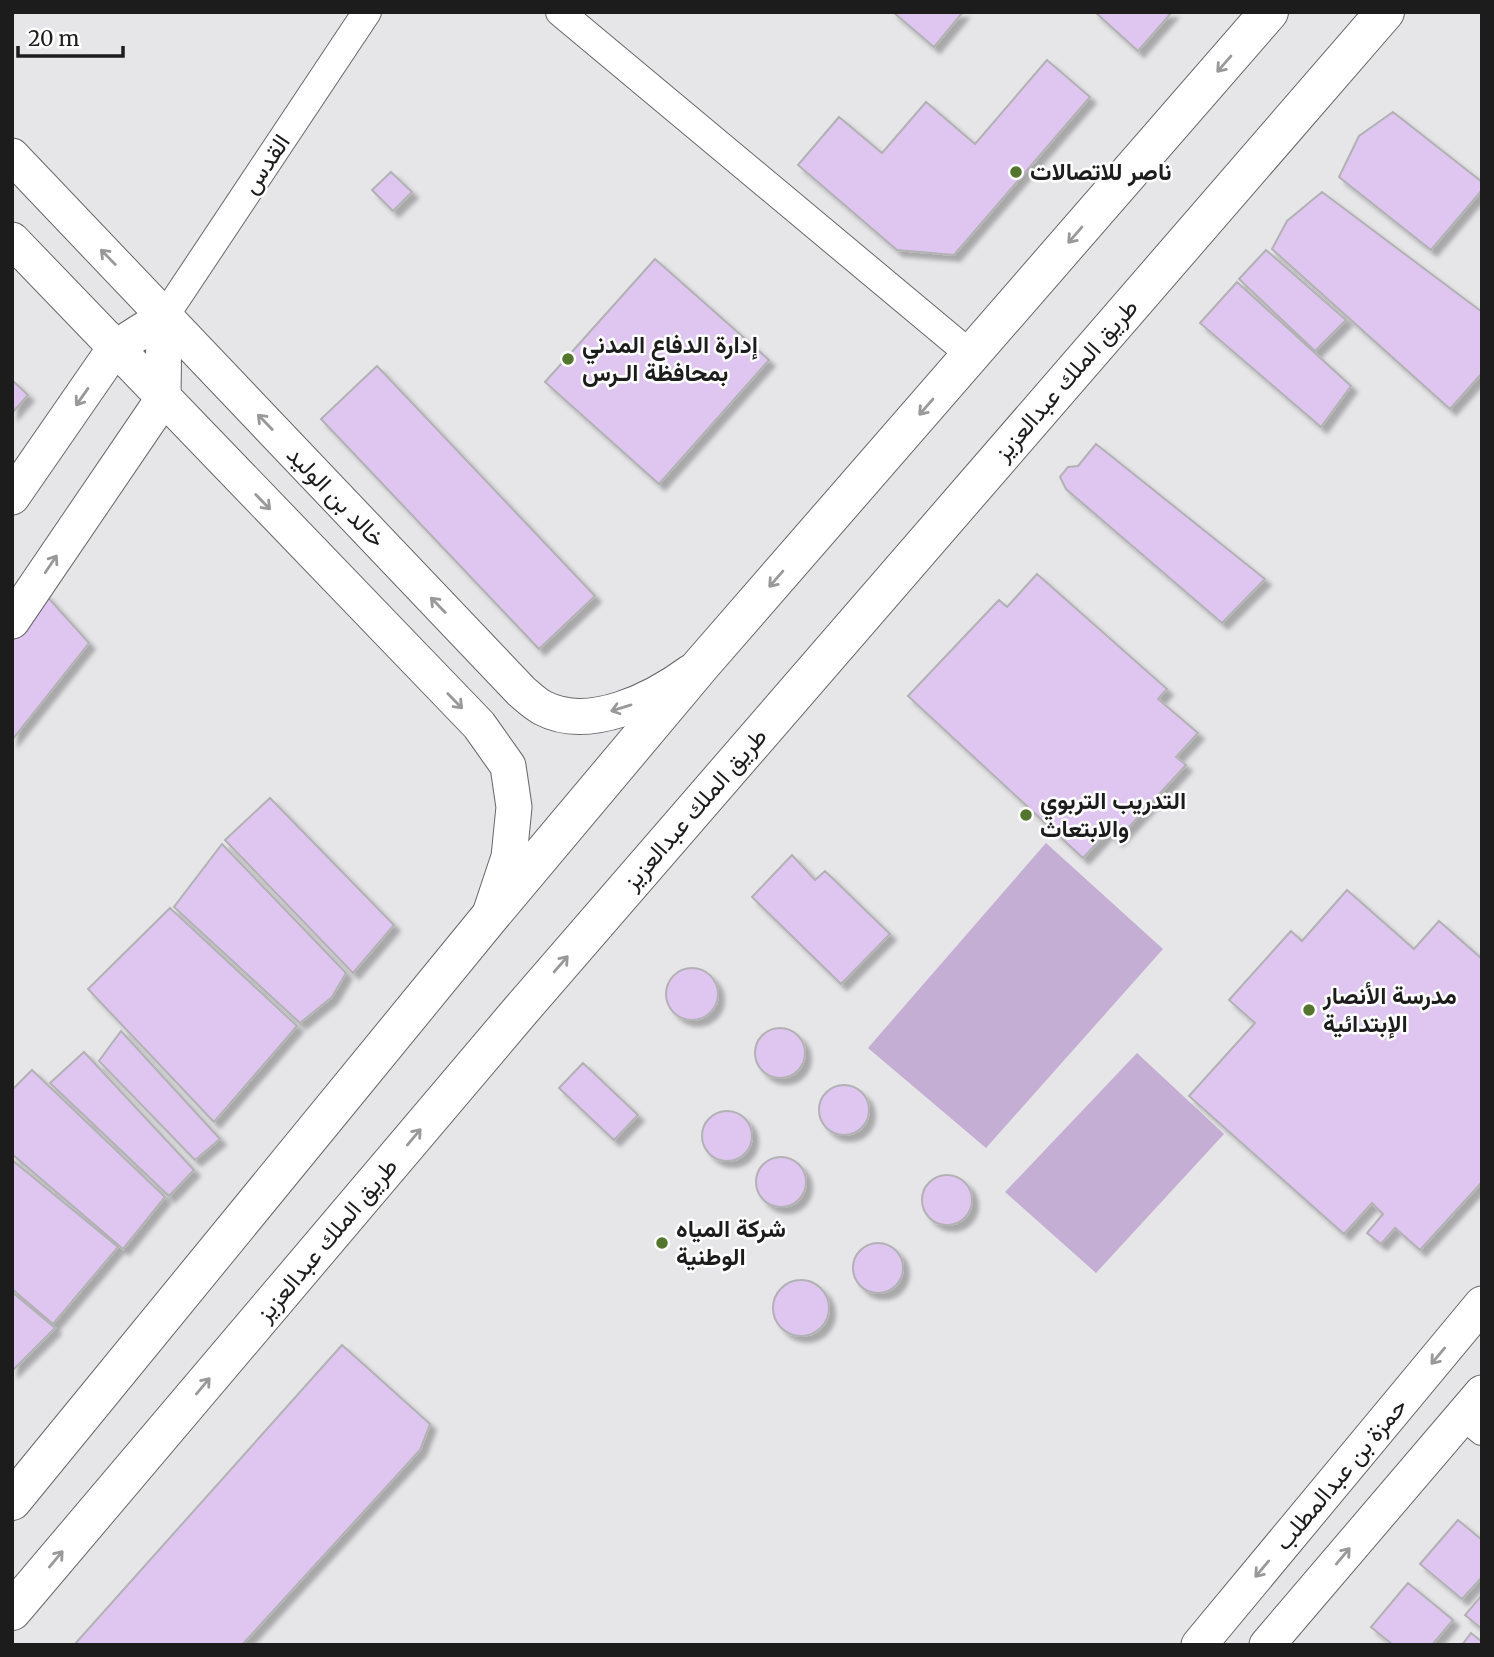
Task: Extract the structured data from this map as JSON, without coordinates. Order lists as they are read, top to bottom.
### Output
{
  "streets": {
    "highway": ["طريق الملك عبدالعزيز"],
    "street": ["القدس", "خالد بن الوليد", "حمزة بن عبدالمطلب"]
  },
  "crossings": [
    ["القدس", "خالد بن الوليد"]
  ],
  "one_way": ["خالد بن الوليد"],
  "places": [
    "ناصر للاتصالات",
    "إدارة الدفاع المدني بمحافظة الـرس",
    "التدريب التربوي والابتعاث",
    "مدرسة الأنصار الإبتدائية",
    "شركة المياه الوطنية"
  ],
  "scale_bar": "20 m"
}
